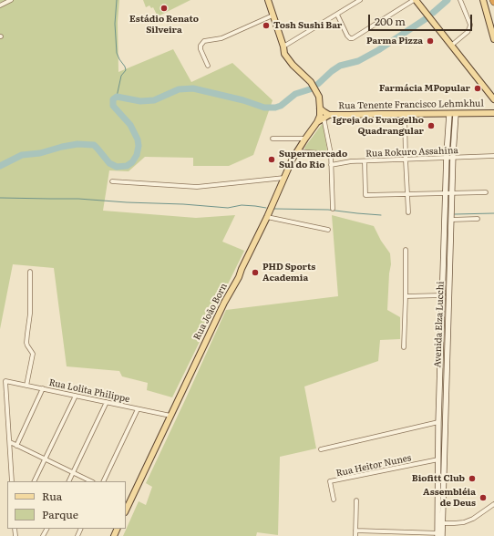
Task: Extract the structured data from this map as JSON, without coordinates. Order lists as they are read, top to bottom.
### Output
{
  "streets": {
    "main road": ["Rua Tenente Francisco Lehmkhul", "Rua João Born", "Avenida Elza Lucchi"],
    "street": ["Rua Rokuro Assahina", "Rua Lolita Philippe", "Rua Heitor Nunes"]
  },
  "crossings": [
    ["Rua Tenente Francisco Lehmkhul", "Rua João Born"],
    ["Rua Tenente Francisco Lehmkhul", "Avenida Elza Lucchi"],
    ["Rua Rokuro Assahina", "Avenida Elza Lucchi"],
    ["Rua João Born", "Rua Lolita Philippe"],
    ["Avenida Elza Lucchi", "Rua Heitor Nunes"]
  ],
  "places": [
    "Estádio Renato Silveira",
    "Tosh Sushi Bar",
    "Parma Pizza",
    "Farmácia MPopular",
    "Igreja do Evangelho Quadrangular",
    "Supermercado Sul do Rio",
    "PHD Sports Academia",
    "Biofitt Club",
    "Assembléia de Deus"
  ],
  "legend": ["Rua", "Parque"],
  "scale_bar": "200 m"
}
